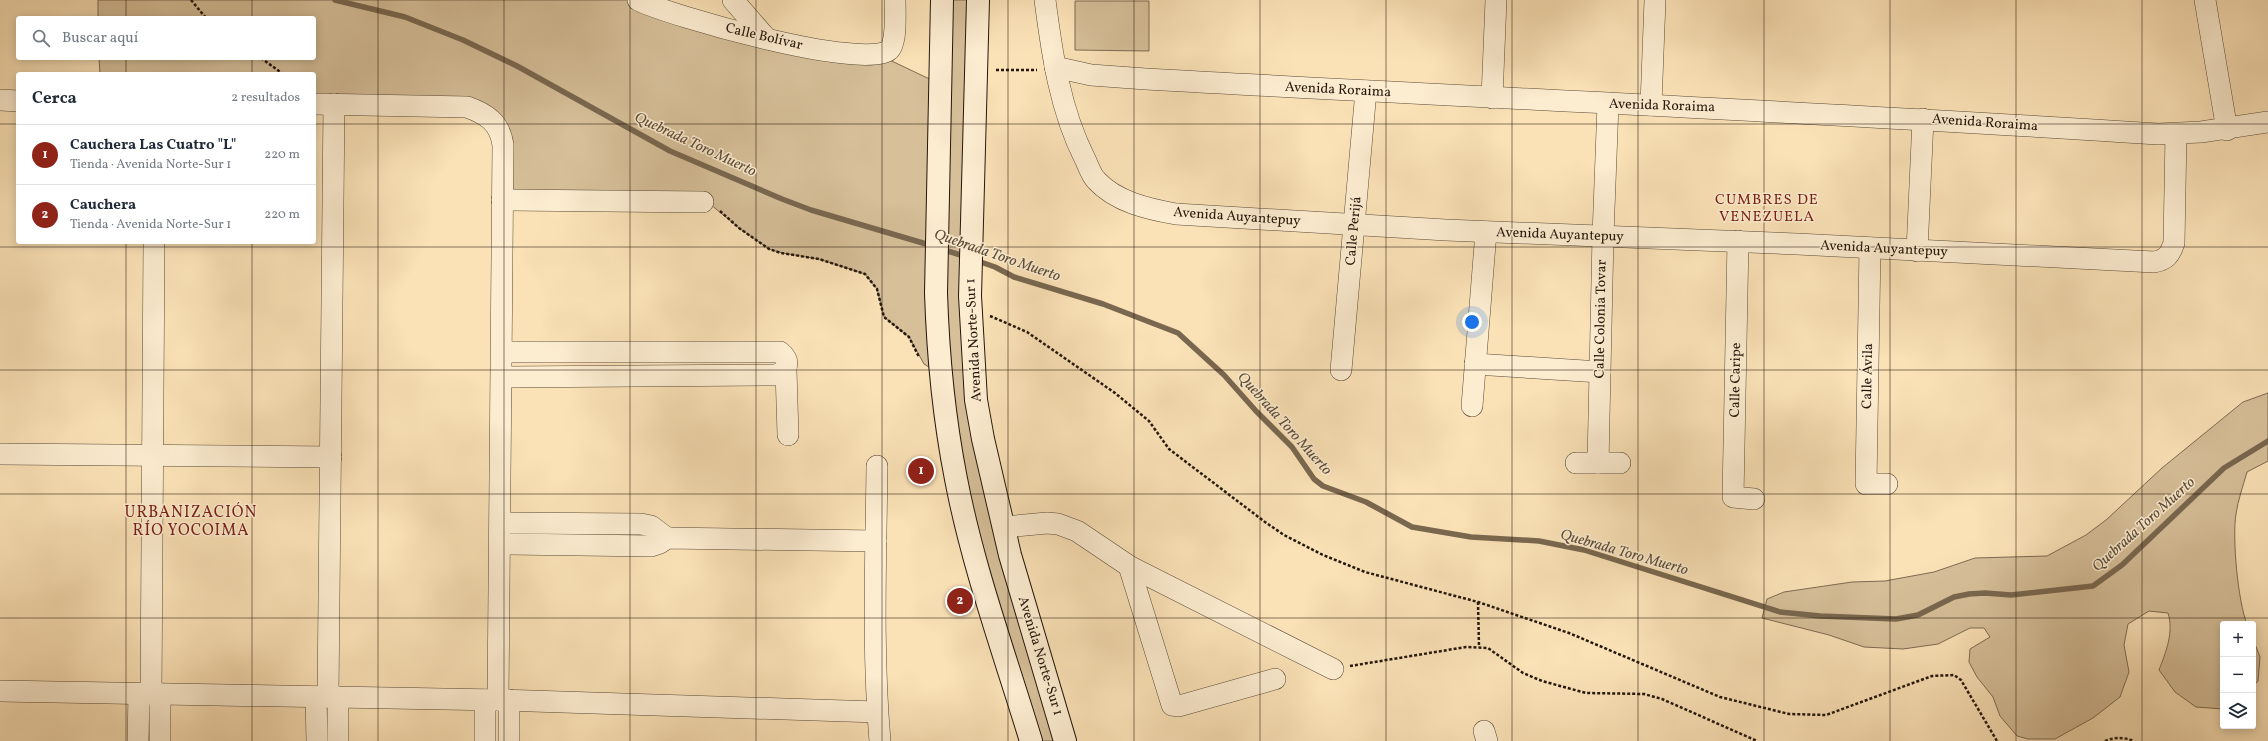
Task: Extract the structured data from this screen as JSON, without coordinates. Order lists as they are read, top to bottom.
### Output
{
  "streets": {
    "main road": ["Avenida Norte-Sur 1"],
    "street": [
      "Calle Bolívar",
      "Avenida Roraima",
      "Avenida Auyantepuy",
      "Calle Perijá",
      "Calle Colonia Tovar",
      "Calle Ávila",
      "Calle Caripe"
    ]
  },
  "crossings": [
    ["Avenida Roraima", "Avenida Auyantepuy"],
    ["Avenida Roraima", "Calle Perijá"],
    ["Avenida Roraima", "Calle Colonia Tovar"],
    ["Avenida Auyantepuy", "Calle Perijá"],
    ["Avenida Auyantepuy", "Calle Colonia Tovar"],
    ["Avenida Auyantepuy", "Calle Ávila"],
    ["Avenida Auyantepuy", "Calle Caripe"]
  ],
  "districts": ["CUMBRES DE VENEZUELA", "URBANIZACIÓN RÍO YOCOIMA"],
  "water": ["Quebrada Toro Muerto"],
  "page": {
    "search": "Buscar aquí",
    "heading": ["Cerca", "2 resultados"],
    "list": [
      {
        "mark": "1",
        "name": "Cauchera Las Cuatro \"L\"",
        "note": "Tienda · Avenida Norte-Sur 1",
        "value": "220 m"
      },
      {
        "mark": "2",
        "name": "Cauchera",
        "note": "Tienda · Avenida Norte-Sur 1",
        "value": "220 m"
      }
    ],
    "pins": ["1", "2"],
    "map_buttons": ["+", "−"]
  }
}
